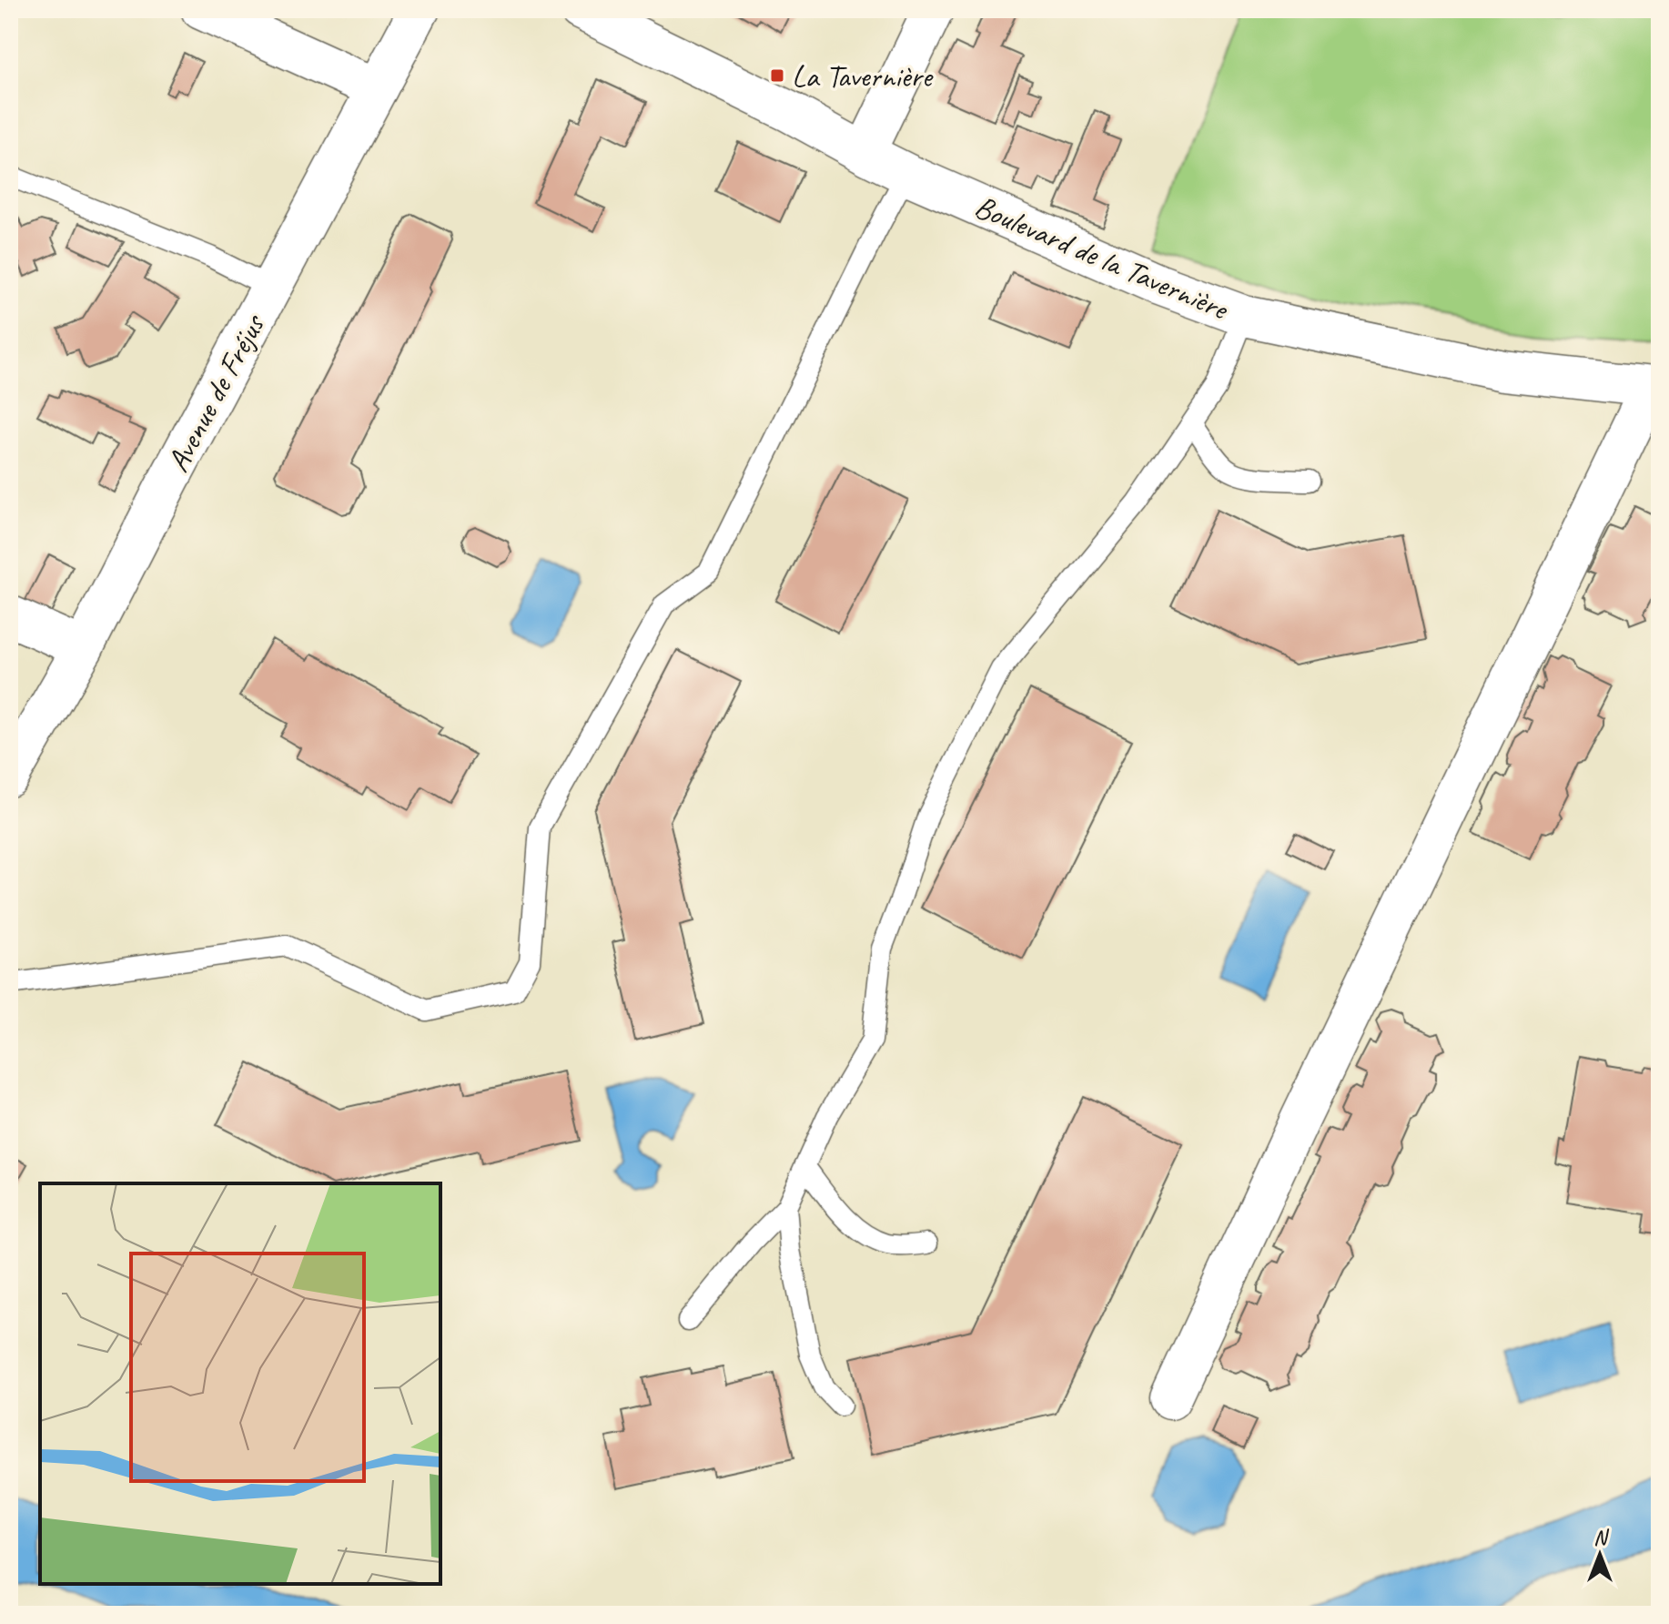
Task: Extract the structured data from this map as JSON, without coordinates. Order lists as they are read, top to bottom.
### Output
{
  "streets": {
    "street": ["Boulevard de la Tavernière", "Avenue de Fréjus"]
  },
  "places": {
    "transit": ["La Tavernière"]
  },
  "north": "top"
}
